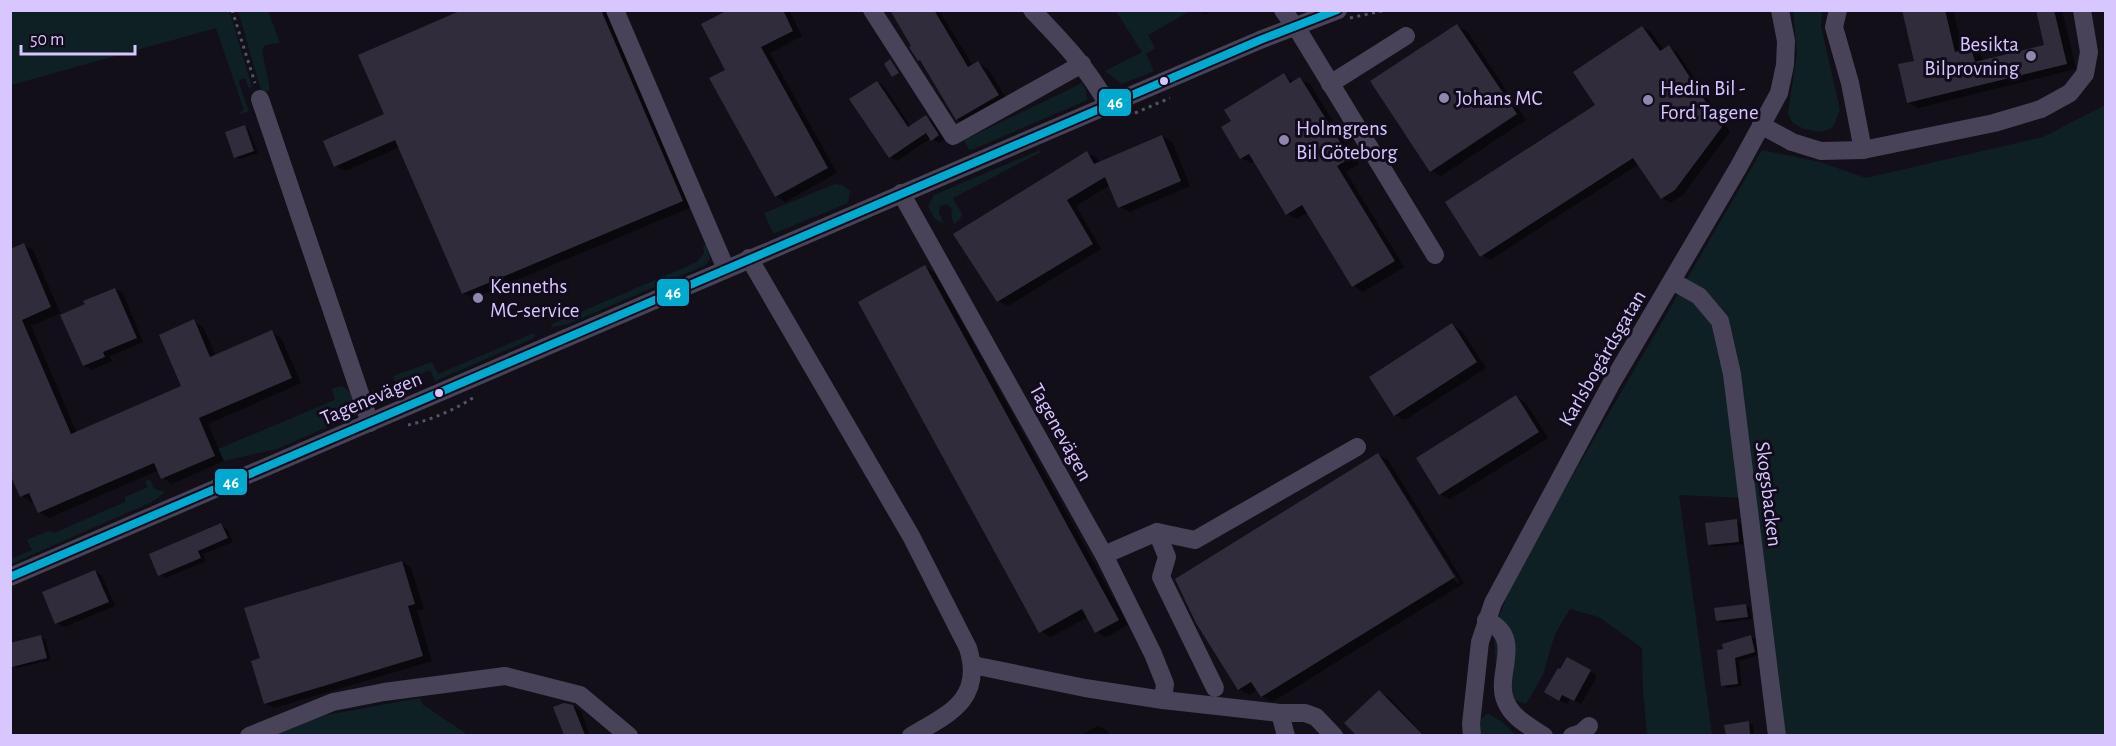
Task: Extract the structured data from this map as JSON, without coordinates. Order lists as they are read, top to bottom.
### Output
{
  "streets": {
    "street": ["Karlsbogårdsgatan", "Tagenevägen", "Skogsbacken"]
  },
  "crossings": [
    ["Karlsbogårdsgatan", "Skogsbacken"]
  ],
  "places": [
    "Besikta Bilprovning",
    "Johans MC",
    "Hedin Bil - Ford Tagene",
    "Holmgrens Bil Göteborg",
    "Kenneths MC-service"
  ],
  "lines": ["transit line 46"],
  "scale_bar": "50 m"
}
